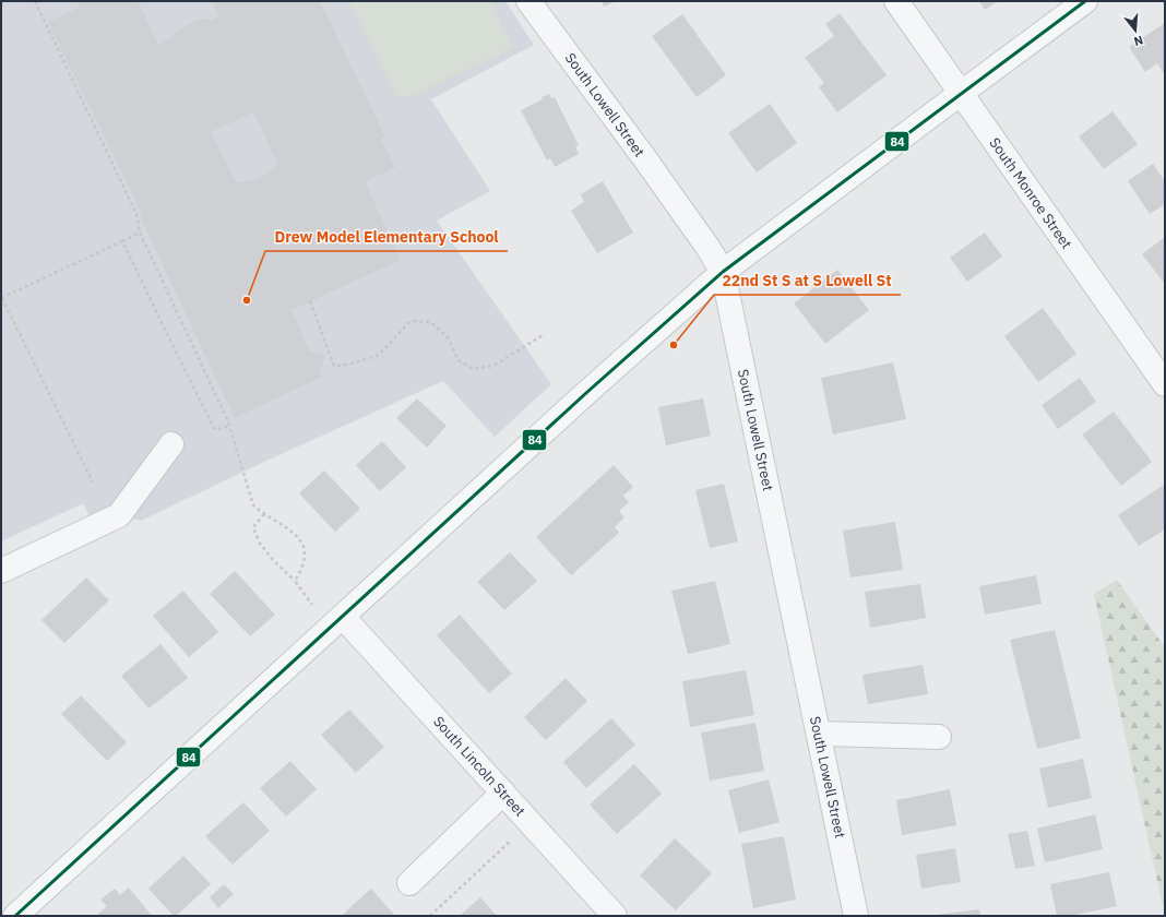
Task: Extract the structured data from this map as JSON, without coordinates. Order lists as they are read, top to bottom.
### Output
{
  "streets": {
    "street": ["South Lowell Street", "South Monroe Street", "South Lincoln Street"]
  },
  "places": ["Drew Model Elementary School", "22nd St S at S Lowell St"],
  "lines": ["transit line 84"],
  "north": "bottom"
}
